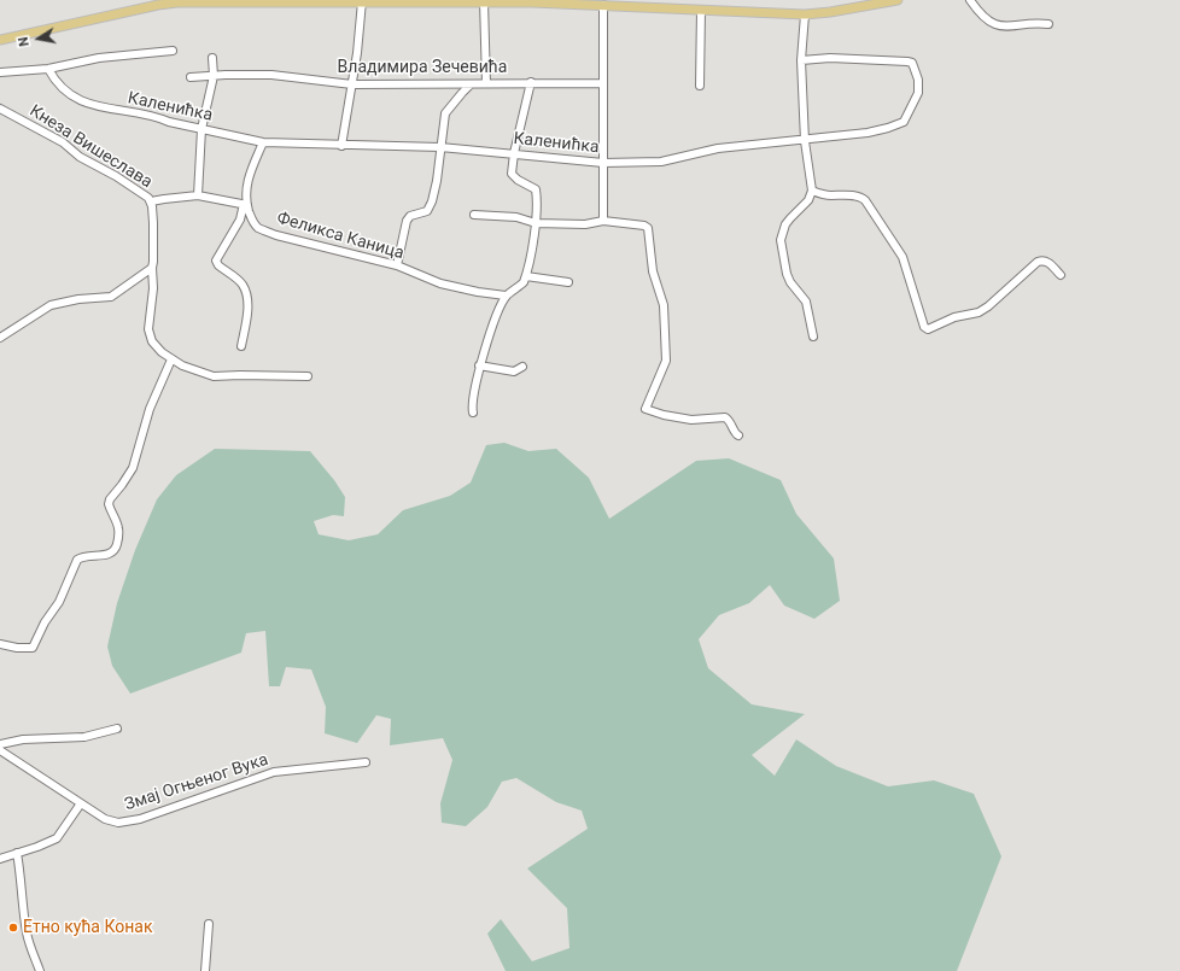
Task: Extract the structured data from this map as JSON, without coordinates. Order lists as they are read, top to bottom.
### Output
{
  "streets": {
    "street": [
      "Владимира Зечевића",
      "Каленићка",
      "Кнеза Вишеслава",
      "Феликса Каница",
      "Змај Огњеног Вука"
    ]
  },
  "places": ["Етно кућа Конак"],
  "north": "left"
}
